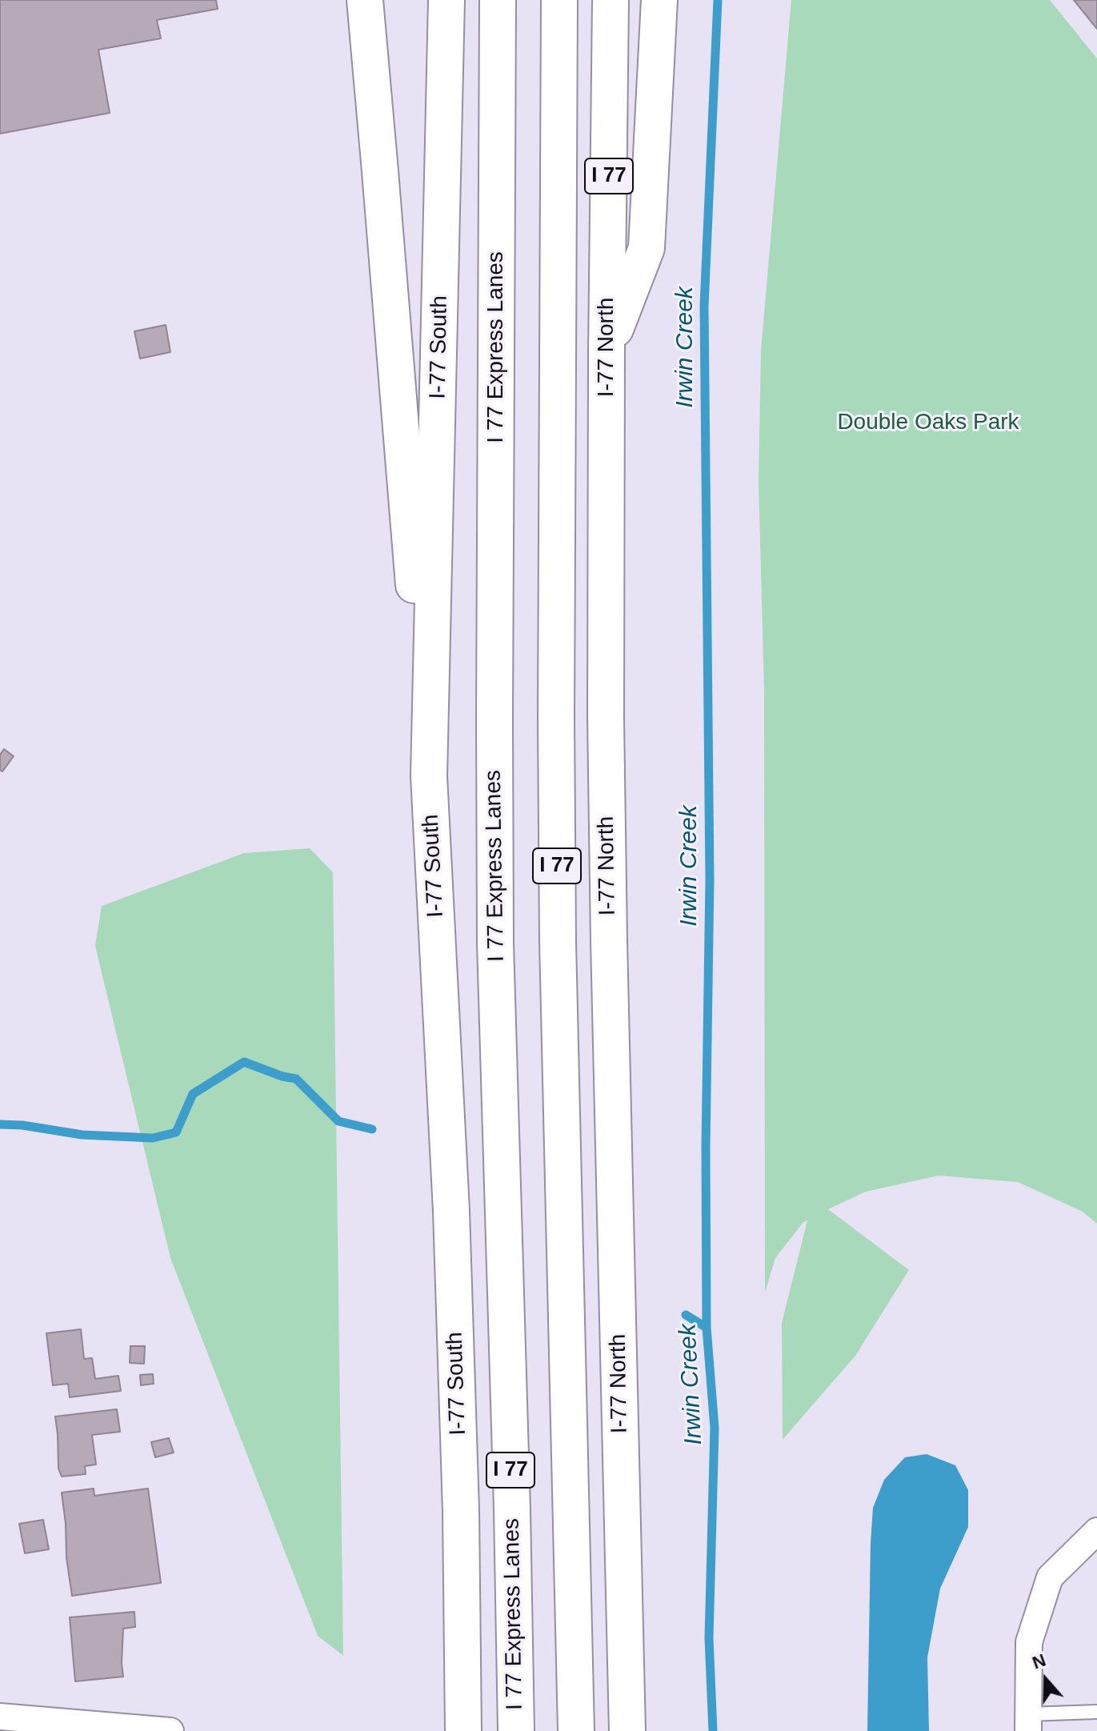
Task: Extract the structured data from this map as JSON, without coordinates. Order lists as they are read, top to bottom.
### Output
{
  "streets": {
    "highway": [
      "I 77",
      "I-77 South",
      "I 77 Express Lanes",
      "I-77 North"
    ]
  },
  "water": ["Irwin Creek"],
  "parks": ["Double Oaks Park"],
  "north": "top"
}
